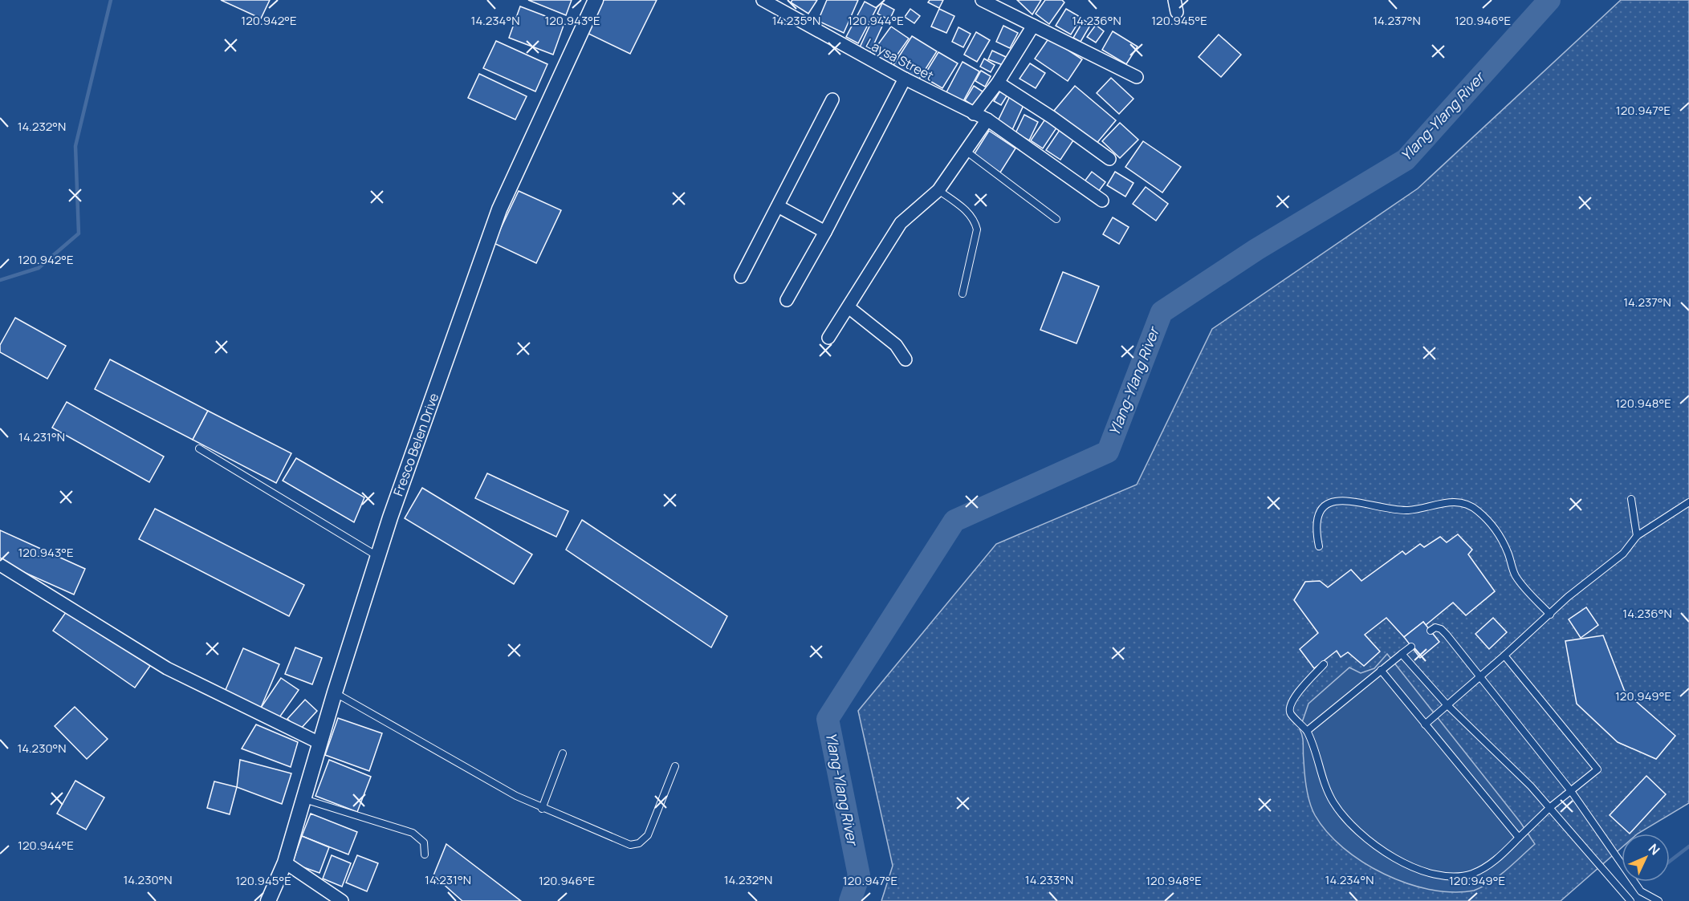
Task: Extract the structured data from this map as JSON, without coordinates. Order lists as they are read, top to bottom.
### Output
{
  "streets": {
    "street": ["Laysa Street", "Fresco Belen Drive"]
  },
  "water": ["Ylang-Ylang River"],
  "north": "top right",
  "coordinates": [
    "120.942°E",
    "120.943°E",
    "120.944°E",
    "120.945°E",
    "120.946°E",
    "14.234°N",
    "14.235°N",
    "14.236°N",
    "14.237°N",
    "120.947°E",
    "14.232°N",
    "120.948°E",
    "14.231°N",
    "120.949°E",
    "14.230°N",
    "14.233°N"
  ]
}
